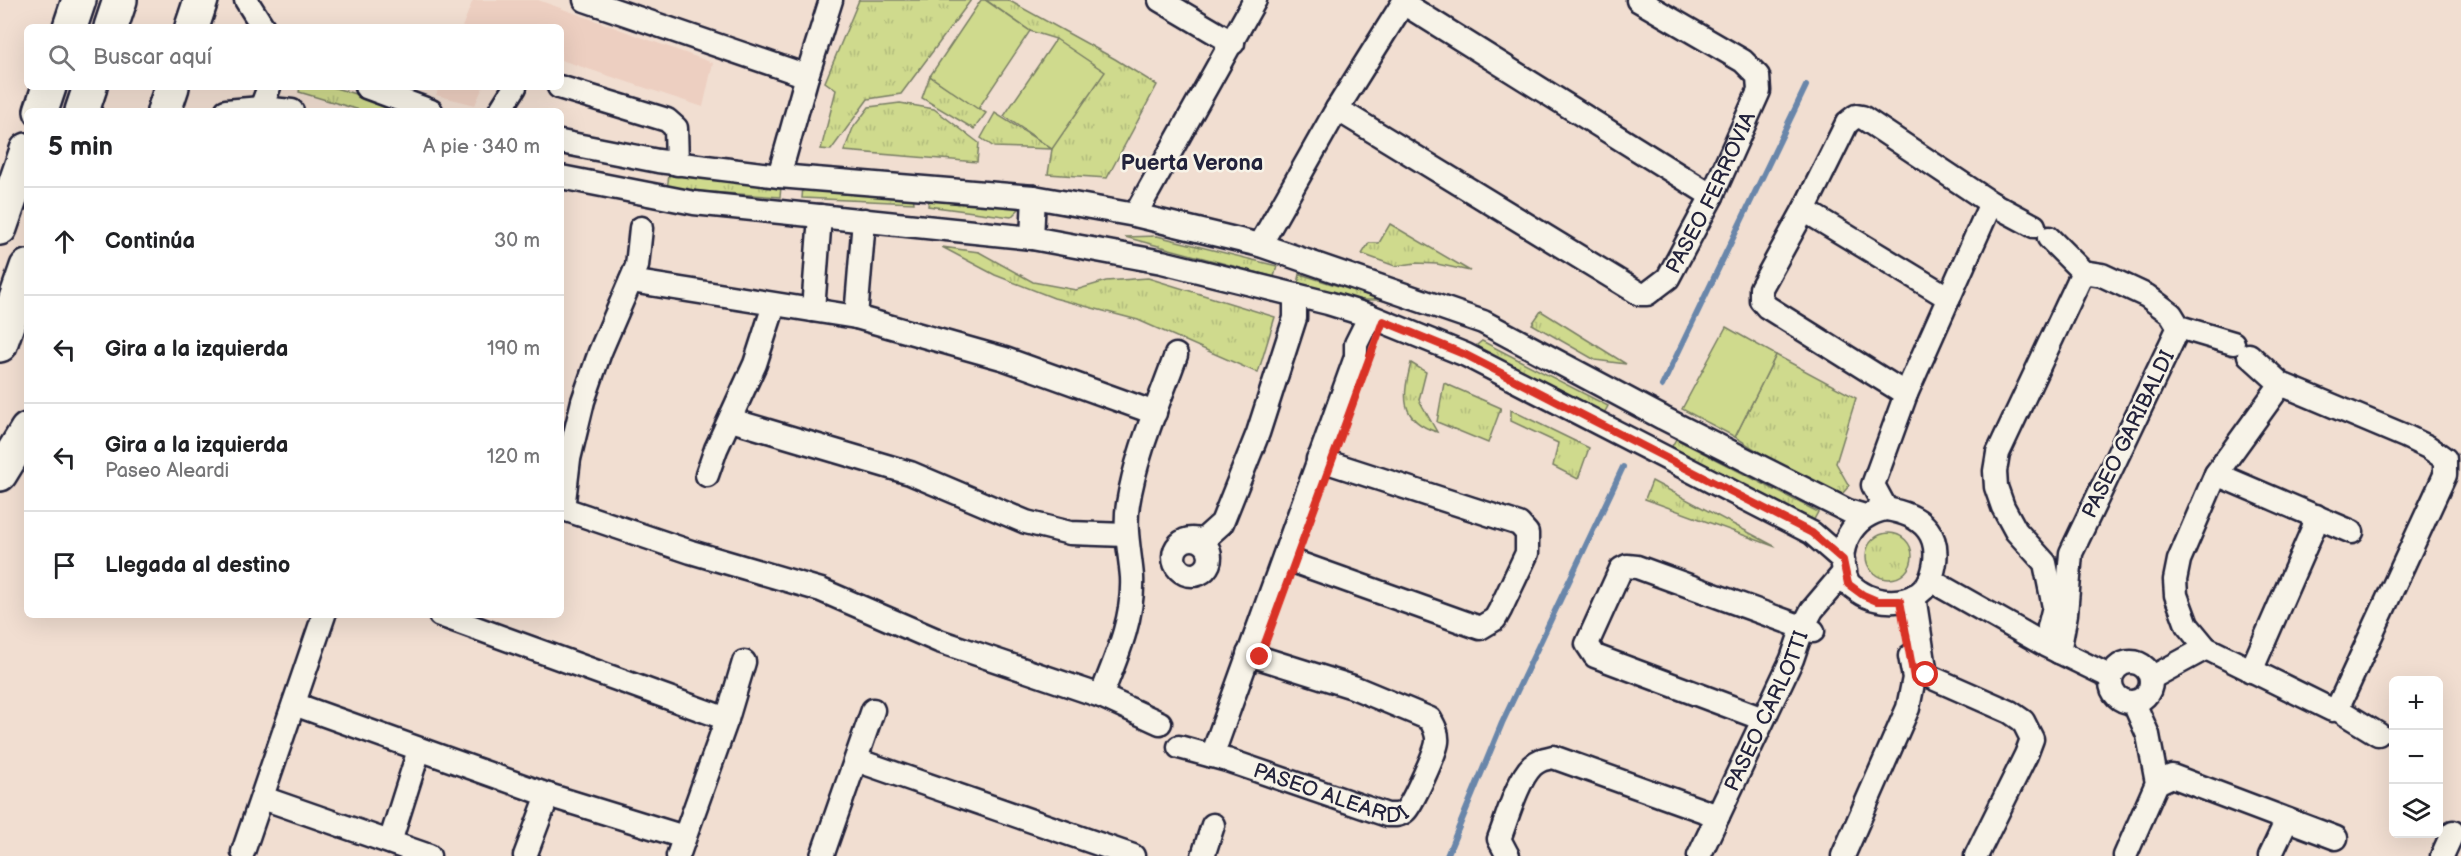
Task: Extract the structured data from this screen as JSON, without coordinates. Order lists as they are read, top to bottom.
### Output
{
  "streets": {
    "street": [
      "PASEO FERROVIA",
      "PASEO GARIBALDI",
      "PASEO CARLOTTI",
      "PASEO ALEARDI"
    ]
  },
  "districts": ["Puerta Verona"],
  "page": {
    "search": "Buscar aquí",
    "heading": ["5 min", "A pie · 340 m"],
    "list": [
      ["Continúa", "30 m"],
      ["Gira a la izquierda", "190 m"],
      ["Gira a la izquierda", "Paseo Aleardi", "120 m"],
      "Llegada al destino"
    ],
    "map_buttons": ["+", "−"]
  }
}
